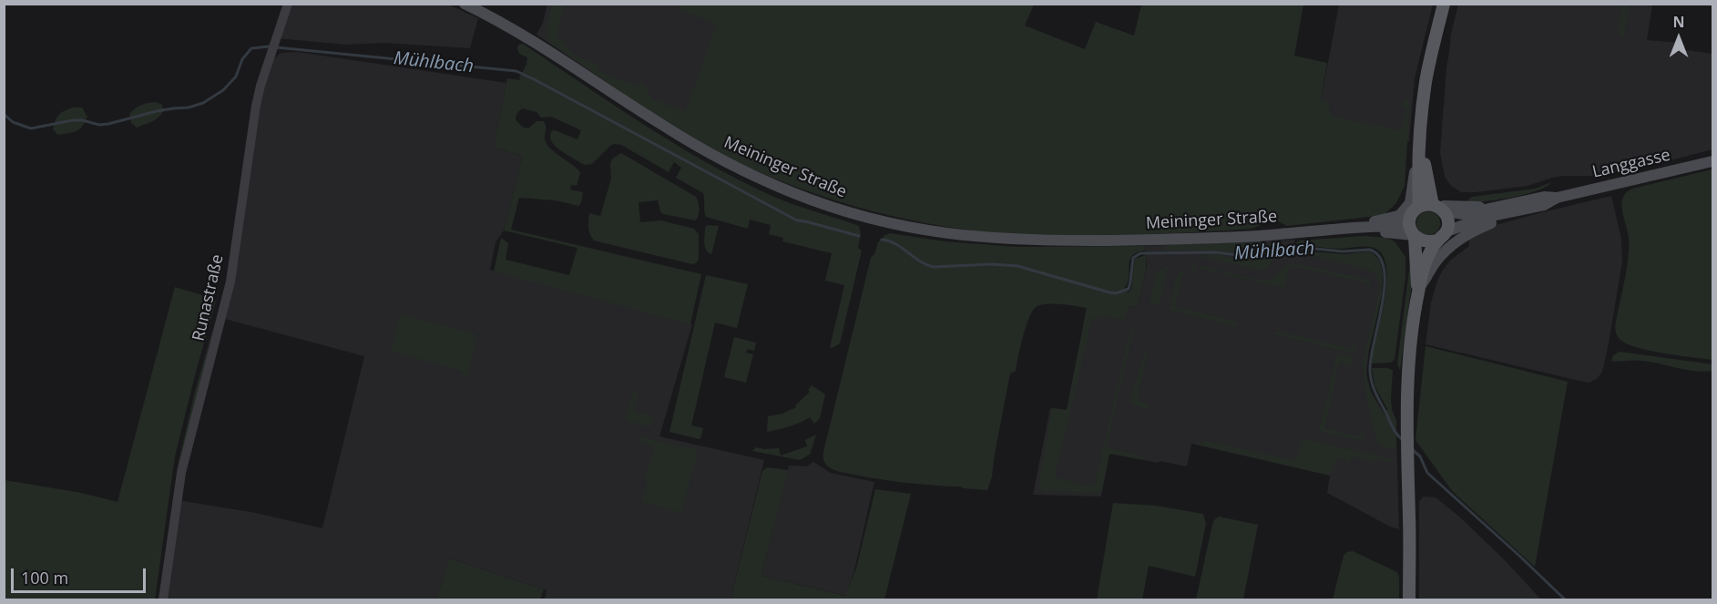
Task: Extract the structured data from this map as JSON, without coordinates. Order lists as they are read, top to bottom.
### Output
{
  "streets": {
    "main road": ["Langgasse", "Meininger Straße"],
    "street": ["Runastraße"]
  },
  "crossings": [
    ["Langgasse", "Meininger Straße"]
  ],
  "water": ["Mühlbach"],
  "scale_bar": "100 m",
  "north": "top"
}
